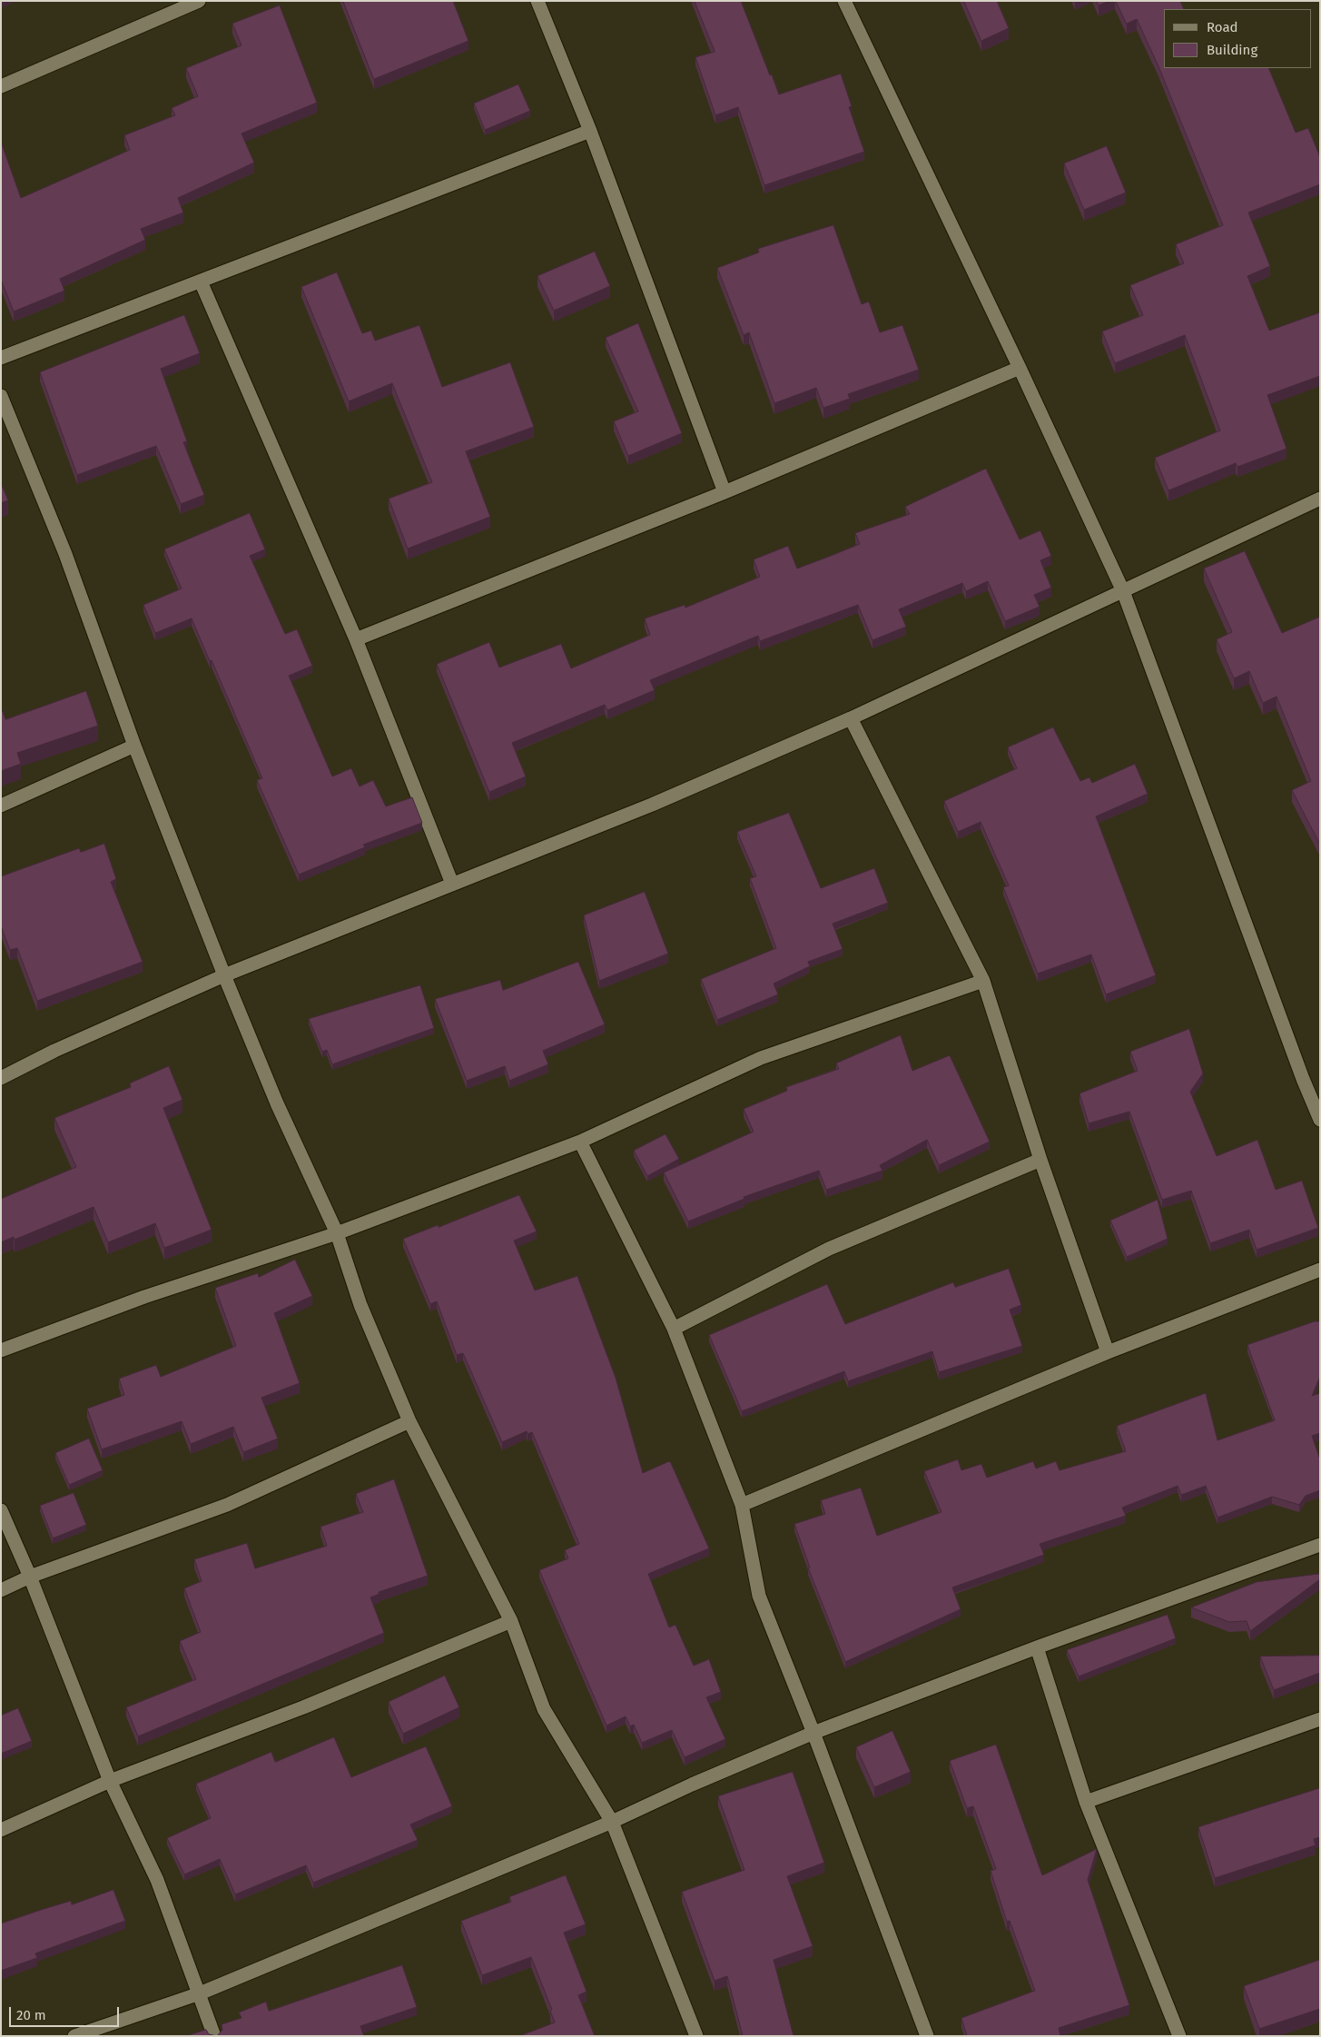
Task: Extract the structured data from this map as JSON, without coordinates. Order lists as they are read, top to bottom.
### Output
{
  "legend": ["Road", "Building"],
  "scale_bar": "20 m"
}
